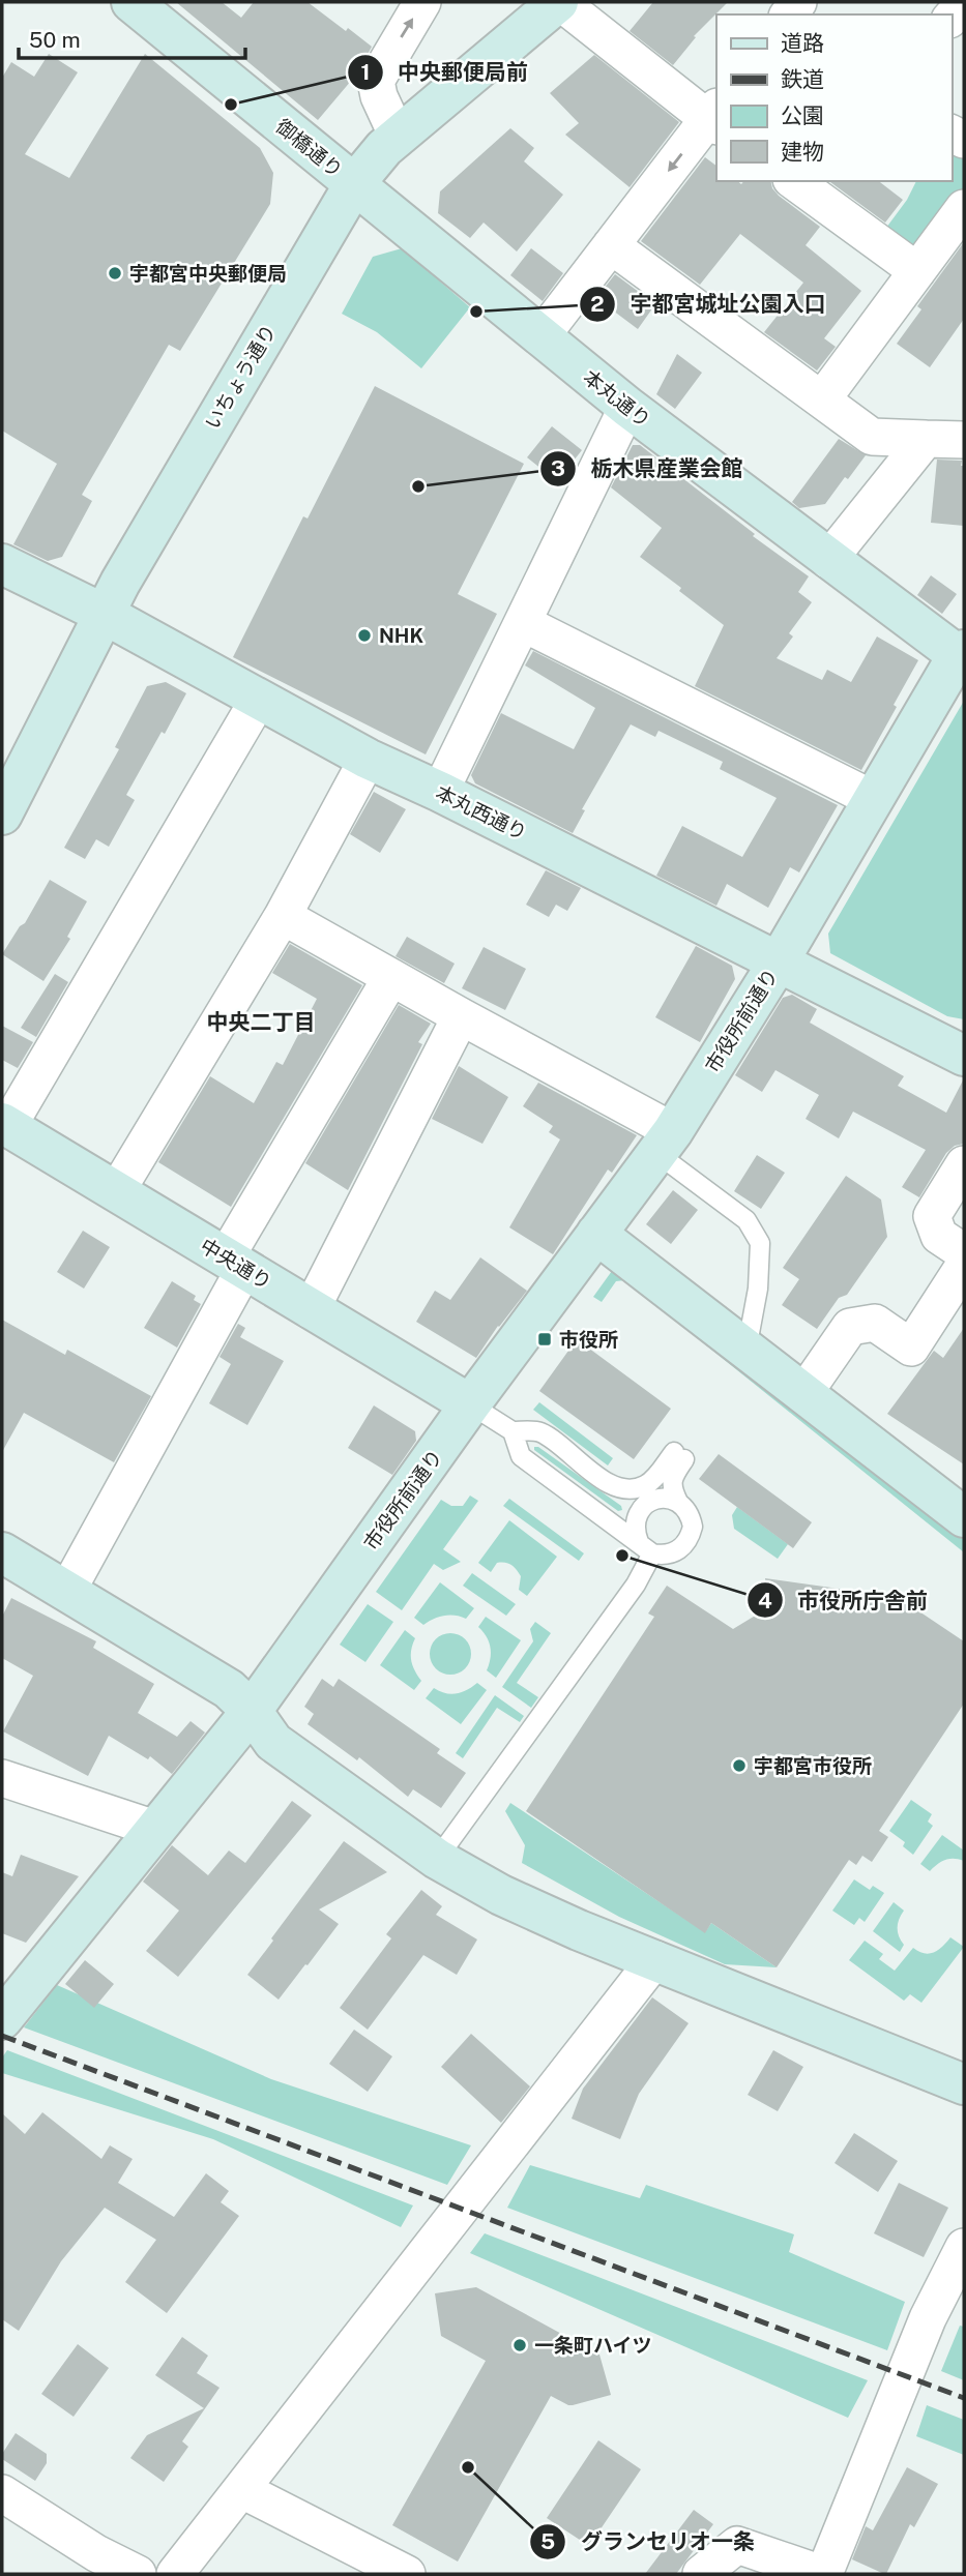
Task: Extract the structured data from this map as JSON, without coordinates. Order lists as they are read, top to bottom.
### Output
{
  "streets": {
    "street": [
      "御橋通り",
      "いちょう通り",
      "本丸通り",
      "本丸西通り",
      "市役所前通り",
      "中央通り"
    ]
  },
  "crossings": [
    ["御橋通り", "いちょう通り"],
    ["御橋通り", "本丸通り"],
    ["いちょう通り", "本丸通り"],
    ["いちょう通り", "本丸西通り"],
    ["本丸通り", "市役所前通り"],
    ["本丸西通り", "市役所前通り"],
    ["市役所前通り", "中央通り"]
  ],
  "districts": ["中央二丁目"],
  "places": {
    "other": [
      "中央郵便局前",
      "宇都宮中央郵便局",
      "宇都宮城址公園入口",
      "栃木県産業会館",
      "NHK",
      "市役所庁舎前",
      "宇都宮市役所",
      "一条町ハイツ",
      "グランセリオ一条"
    ],
    "transit": ["市役所"]
  },
  "legend": [
    "道路",
    "鉄道",
    "公園",
    "建物"
  ],
  "scale_bar": "50 m"
}
